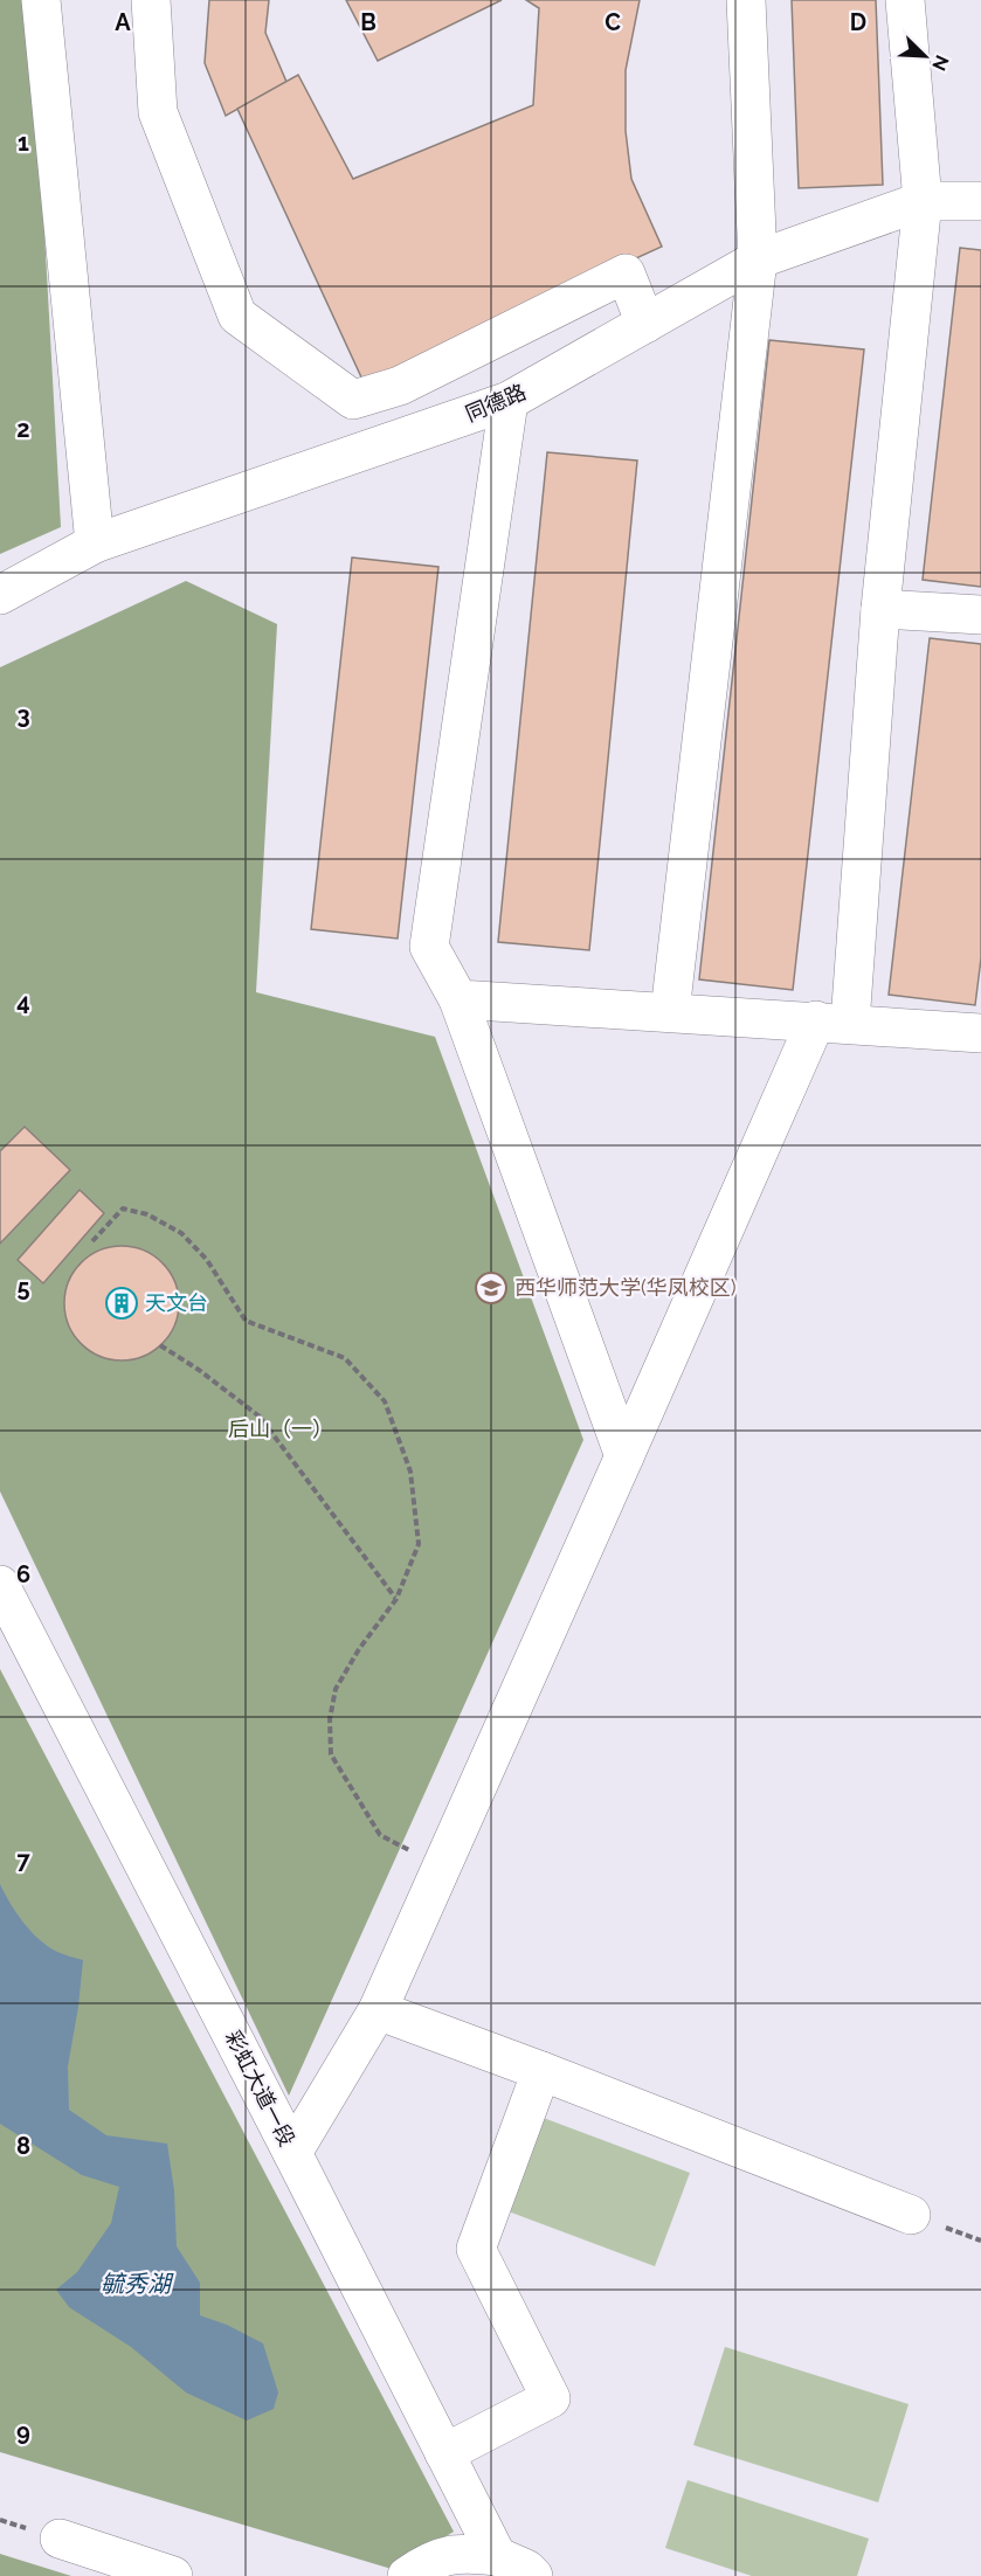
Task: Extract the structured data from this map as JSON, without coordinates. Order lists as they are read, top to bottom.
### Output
{
  "streets": {
    "street": ["同德路", "彩虹大道一段"]
  },
  "water": ["毓秀湖"],
  "parks": ["后山（一）"],
  "places": {
    "school or university": ["西华师范大学(华凤校区)"],
    "building": ["天文台"]
  },
  "north": "bottom right",
  "grid": {
    "columns": [
      "A",
      "B",
      "C",
      "D"
    ],
    "rows": [
      "1",
      "2",
      "3",
      "4",
      "5",
      "6",
      "7",
      "8",
      "9"
    ]
  }
}
